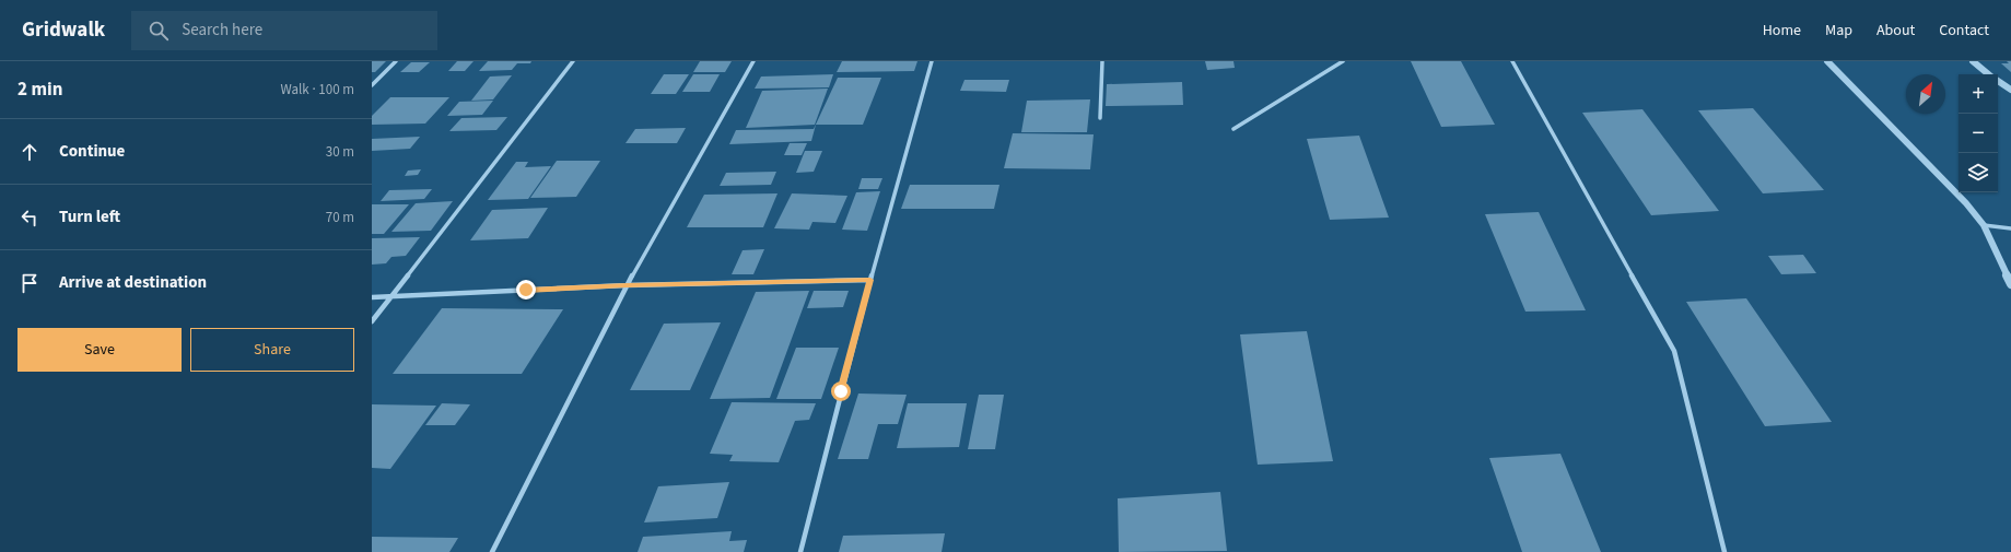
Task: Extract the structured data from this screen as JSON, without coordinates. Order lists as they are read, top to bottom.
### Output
{
  "north": "top right",
  "page": {
    "header": "Gridwalk",
    "search": "Search here",
    "nav": [
      "Home",
      "Map",
      "About",
      "Contact"
    ],
    "heading": ["2 min", "Walk · 100 m"],
    "map_buttons": ["+", "−"],
    "list": [
      ["Continue", "30 m"],
      ["Turn left", "70 m"],
      "Arrive at destination"
    ],
    "buttons": ["Save", "Share"]
  }
}
